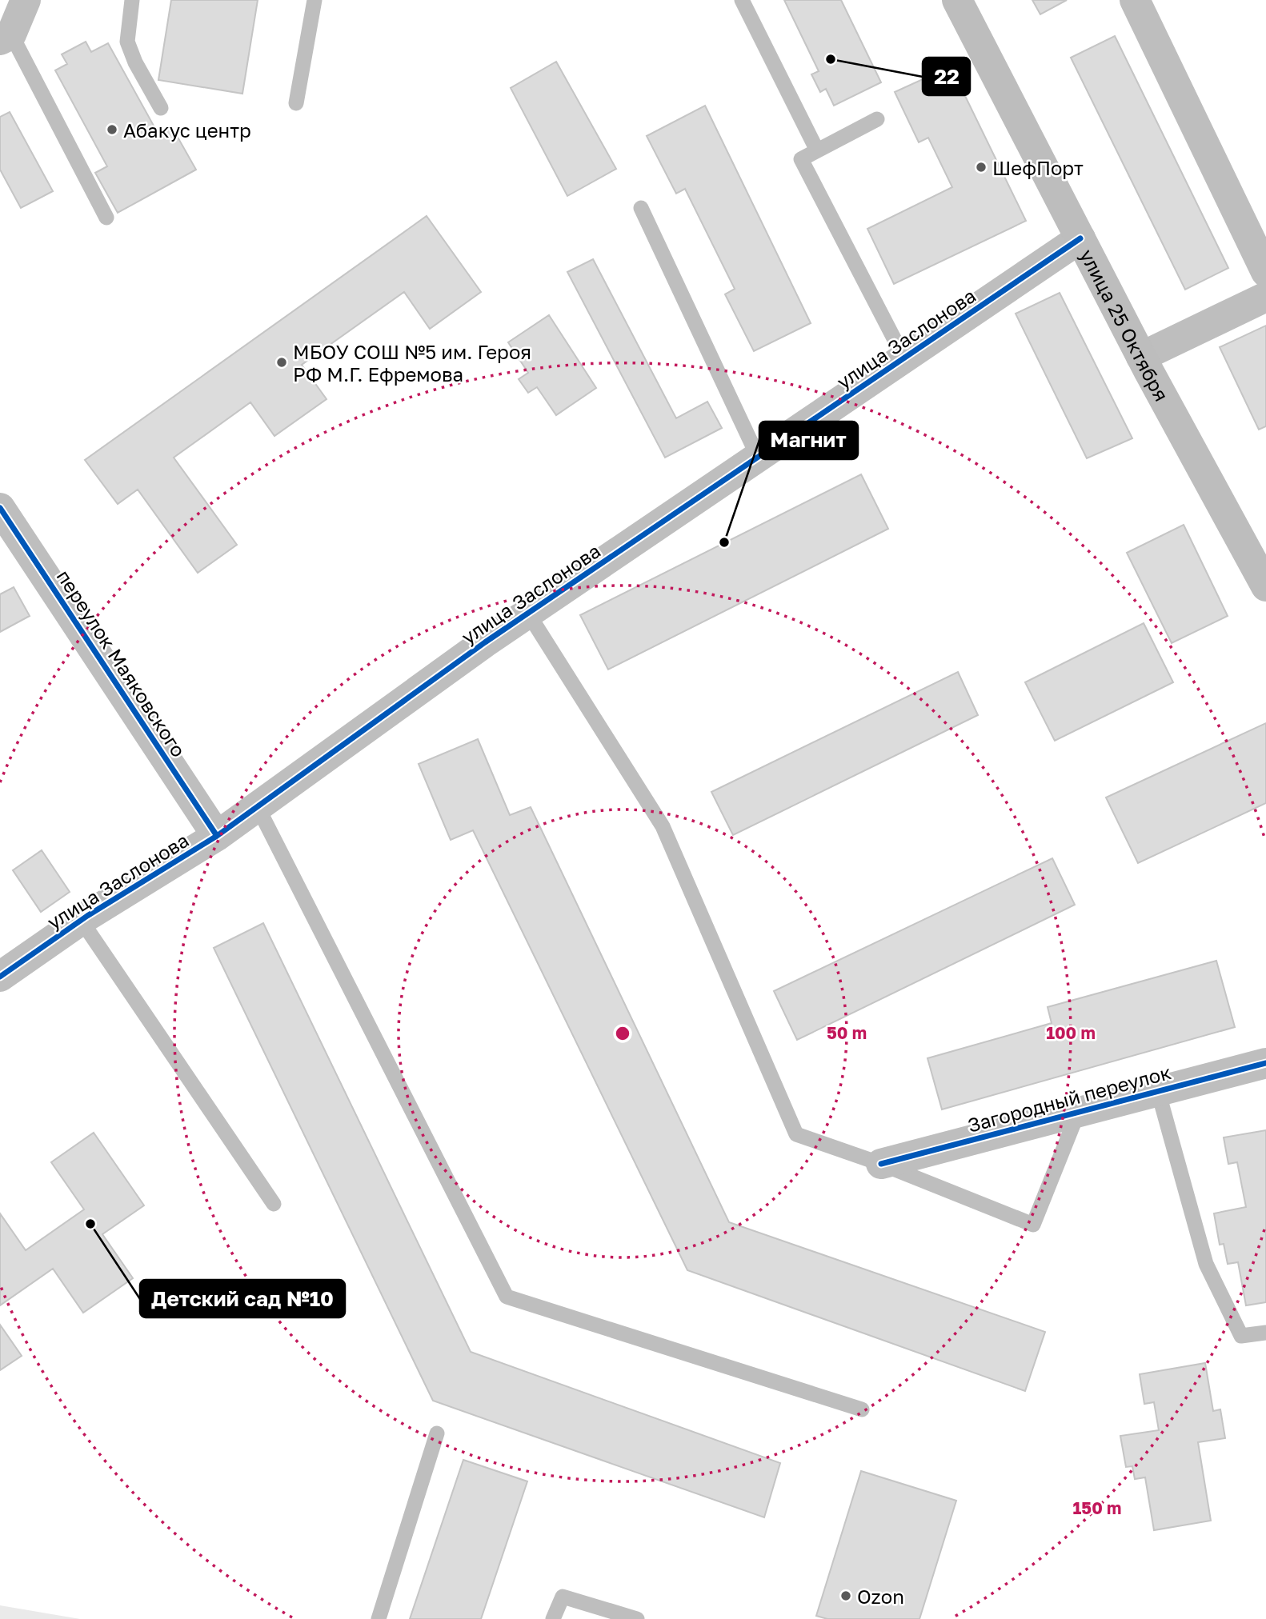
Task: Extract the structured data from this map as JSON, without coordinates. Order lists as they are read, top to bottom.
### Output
{
  "streets": {
    "main road": ["улица 25 Октября"],
    "street": ["улица Заслонова", "переулок Маяковского", "Загородный переулок"]
  },
  "crossings": [
    ["улица 25 Октября", "улица Заслонова"],
    ["улица Заслонова", "переулок Маяковского"]
  ],
  "places": [
    "22",
    "Абакус центр",
    "ШефПорт",
    "МБОУ СОШ №5 им. Героя РФ М.Г. Ефремова",
    "Магнит",
    "Детский сад №10",
    "Ozon"
  ],
  "rings": ["50 m", "100 m", "150 m"]
}
